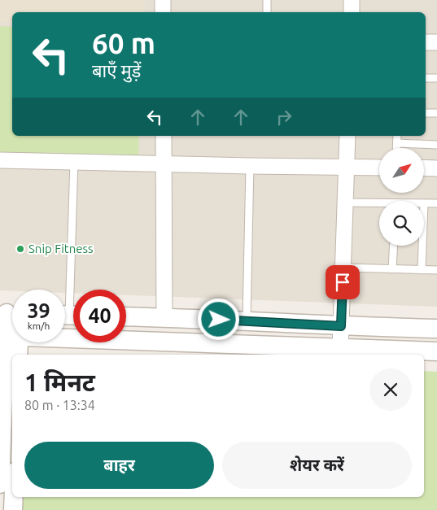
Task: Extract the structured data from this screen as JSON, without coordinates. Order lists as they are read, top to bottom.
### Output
{
  "places": ["Snip Fitness"],
  "north": "top right",
  "page": {
    "turn": ["60 m", "बाएँ मुड़ें"],
    "speed": "39 km/h",
    "limit": "40",
    "heading": ["1 मिनट", "80 m · 13:34"],
    "buttons": ["बाहर", "शेयर करें"]
  }
}
